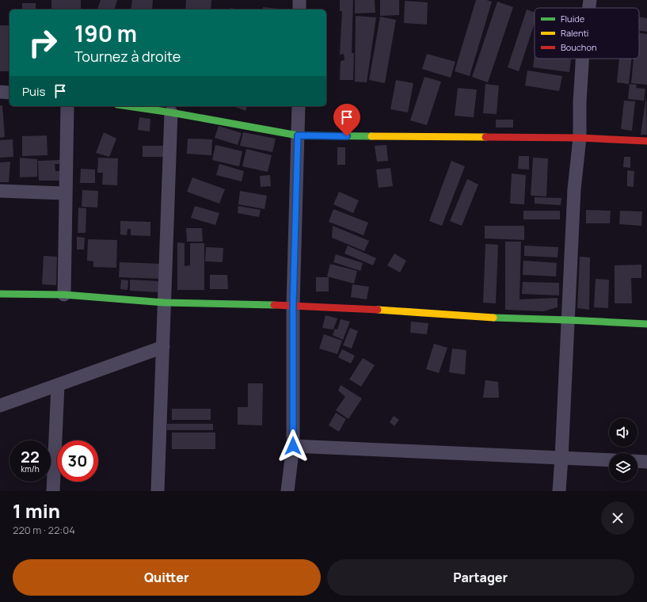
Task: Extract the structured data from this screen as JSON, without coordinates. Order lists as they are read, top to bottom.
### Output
{
  "legend": ["Fluide", "Ralenti", "Bouchon"],
  "page": {
    "turn": ["190 m", "Tournez à droite"],
    "then": "Puis",
    "speed": "22 km/h",
    "limit": "30",
    "heading": ["1 min", "220 m · 22:04"],
    "buttons": ["Quitter", "Partager"]
  }
}
